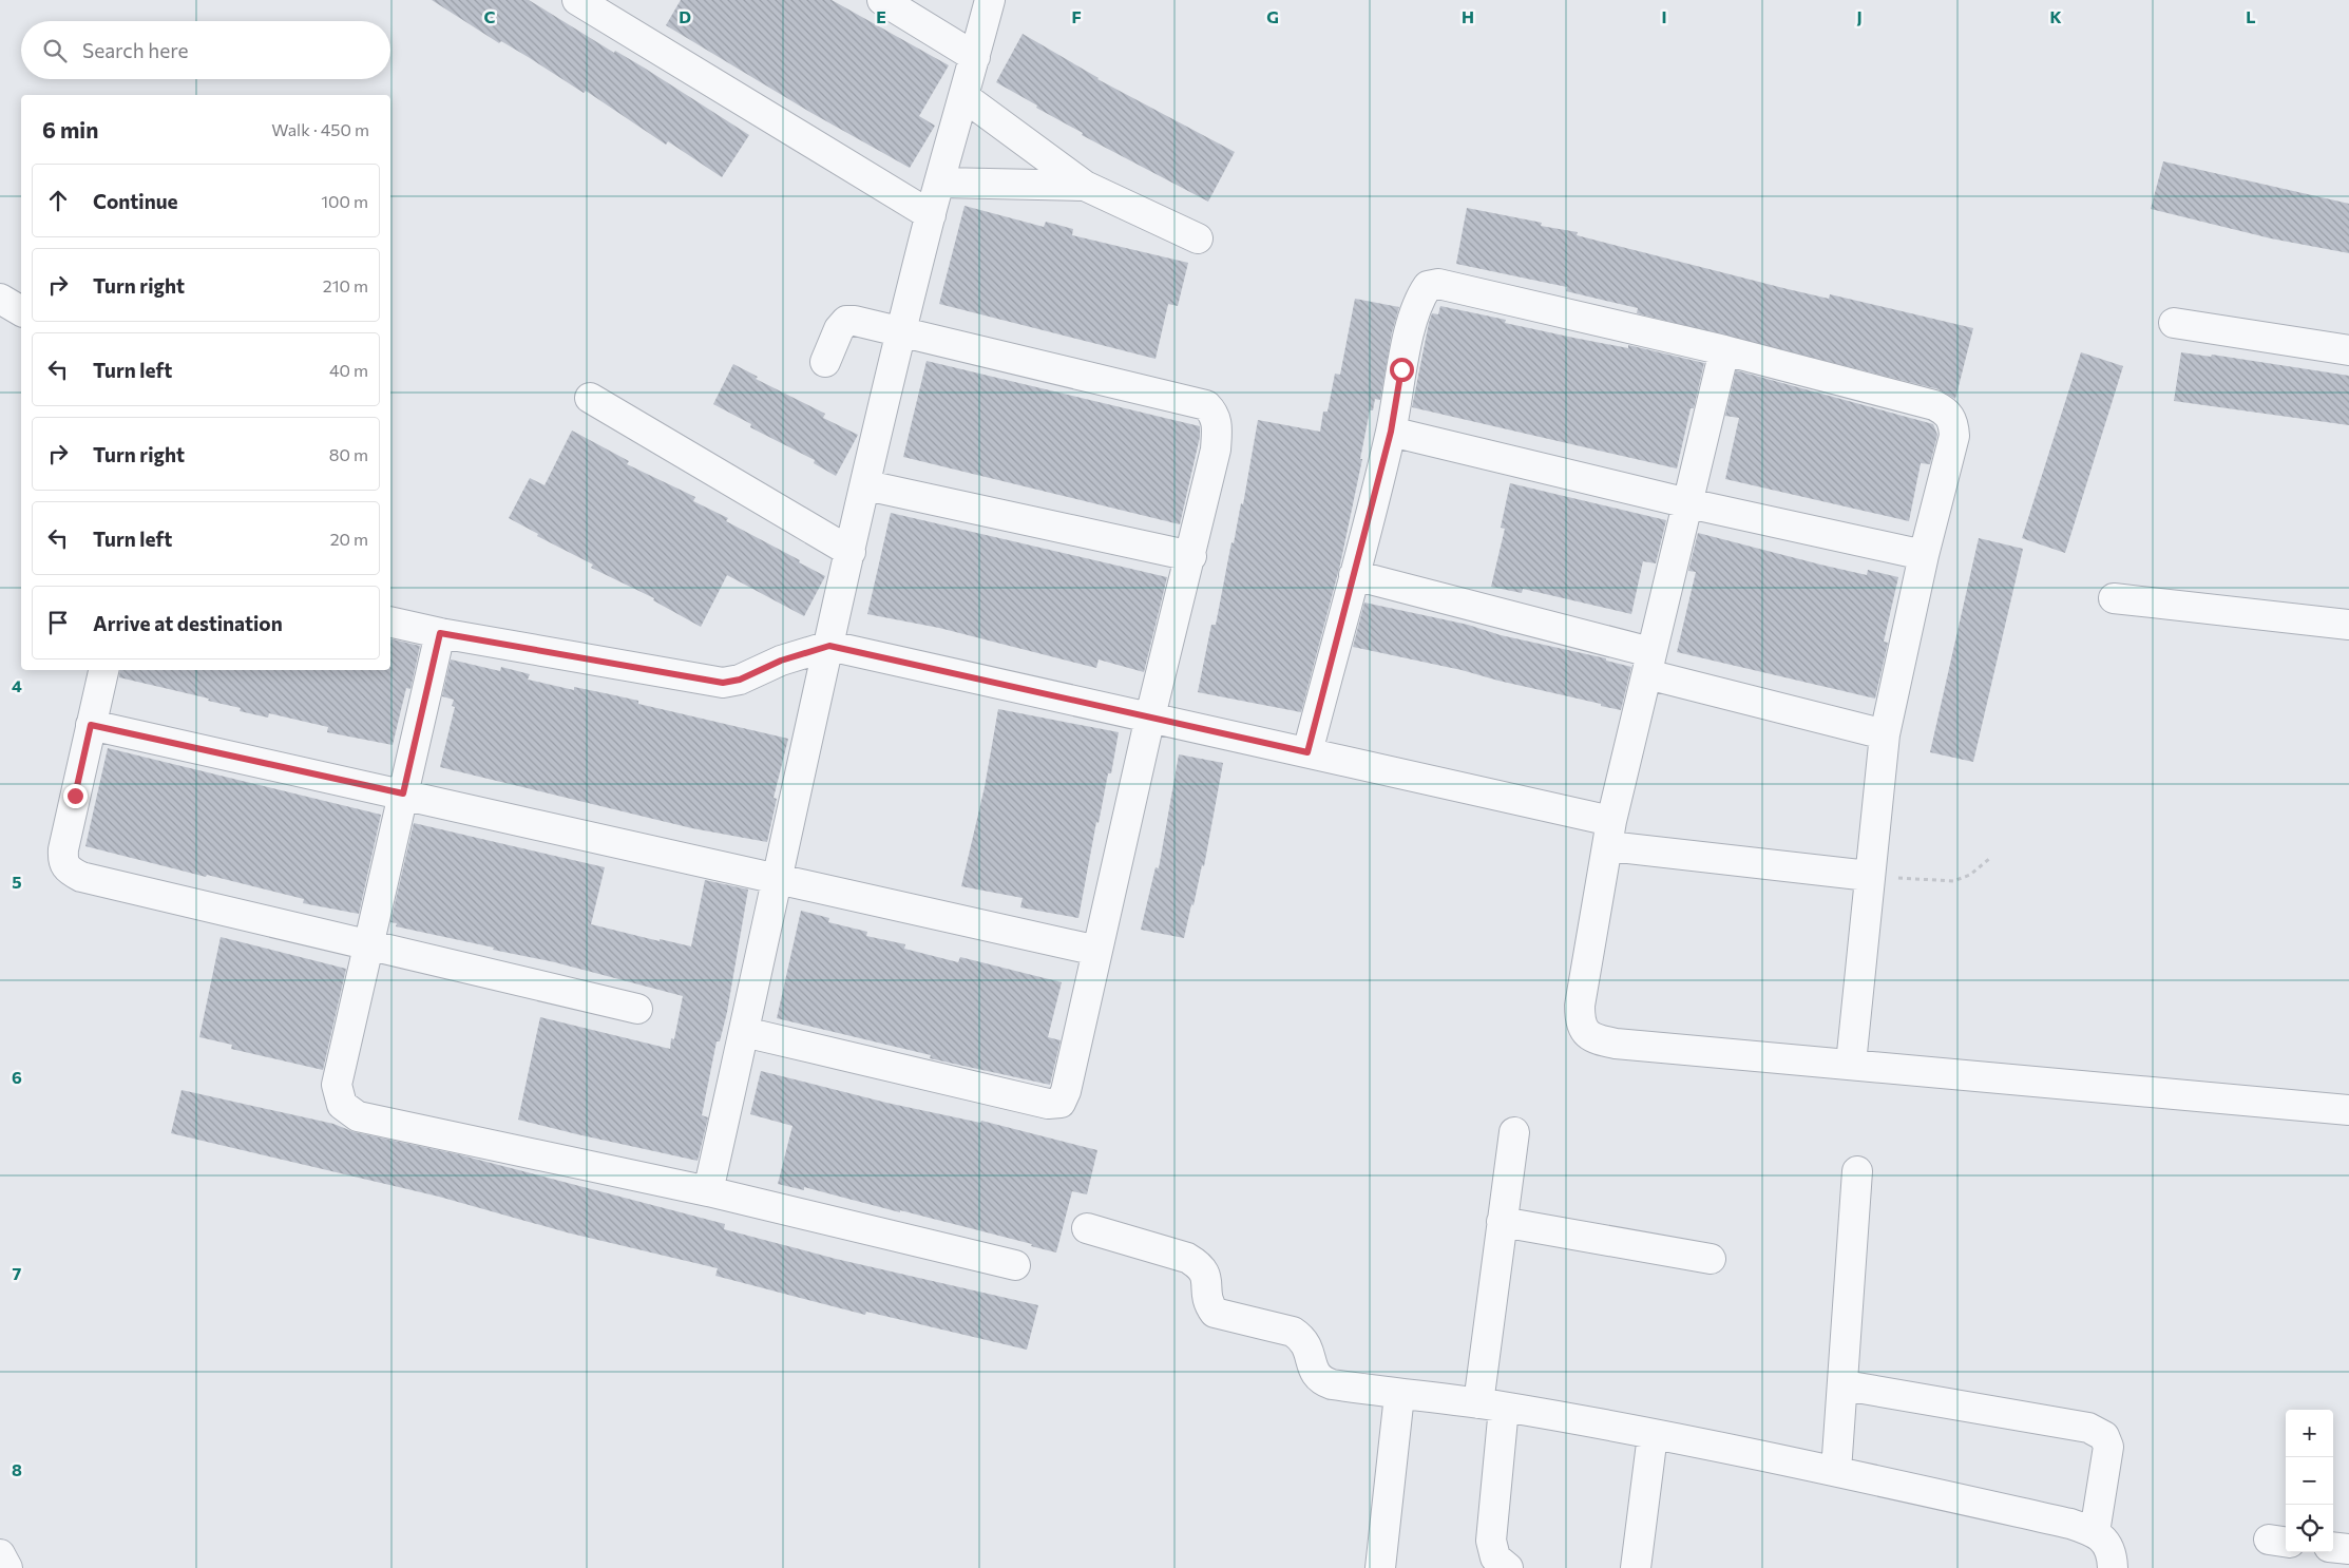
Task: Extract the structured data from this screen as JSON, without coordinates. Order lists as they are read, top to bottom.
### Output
{
  "page": {
    "search": "Search here",
    "heading": ["6 min", "Walk · 450 m"],
    "list": [
      ["Continue", "100 m"],
      ["Turn right", "210 m"],
      ["Turn left", "40 m"],
      ["Turn right", "80 m"],
      ["Turn left", "20 m"],
      "Arrive at destination"
    ],
    "map_buttons": ["+", "−"]
  },
  "grid": {
    "columns": [
      "C",
      "D",
      "E",
      "F",
      "G",
      "H",
      "I",
      "J",
      "K",
      "L"
    ],
    "rows": [
      "4",
      "5",
      "6",
      "7",
      "8"
    ]
  }
}
